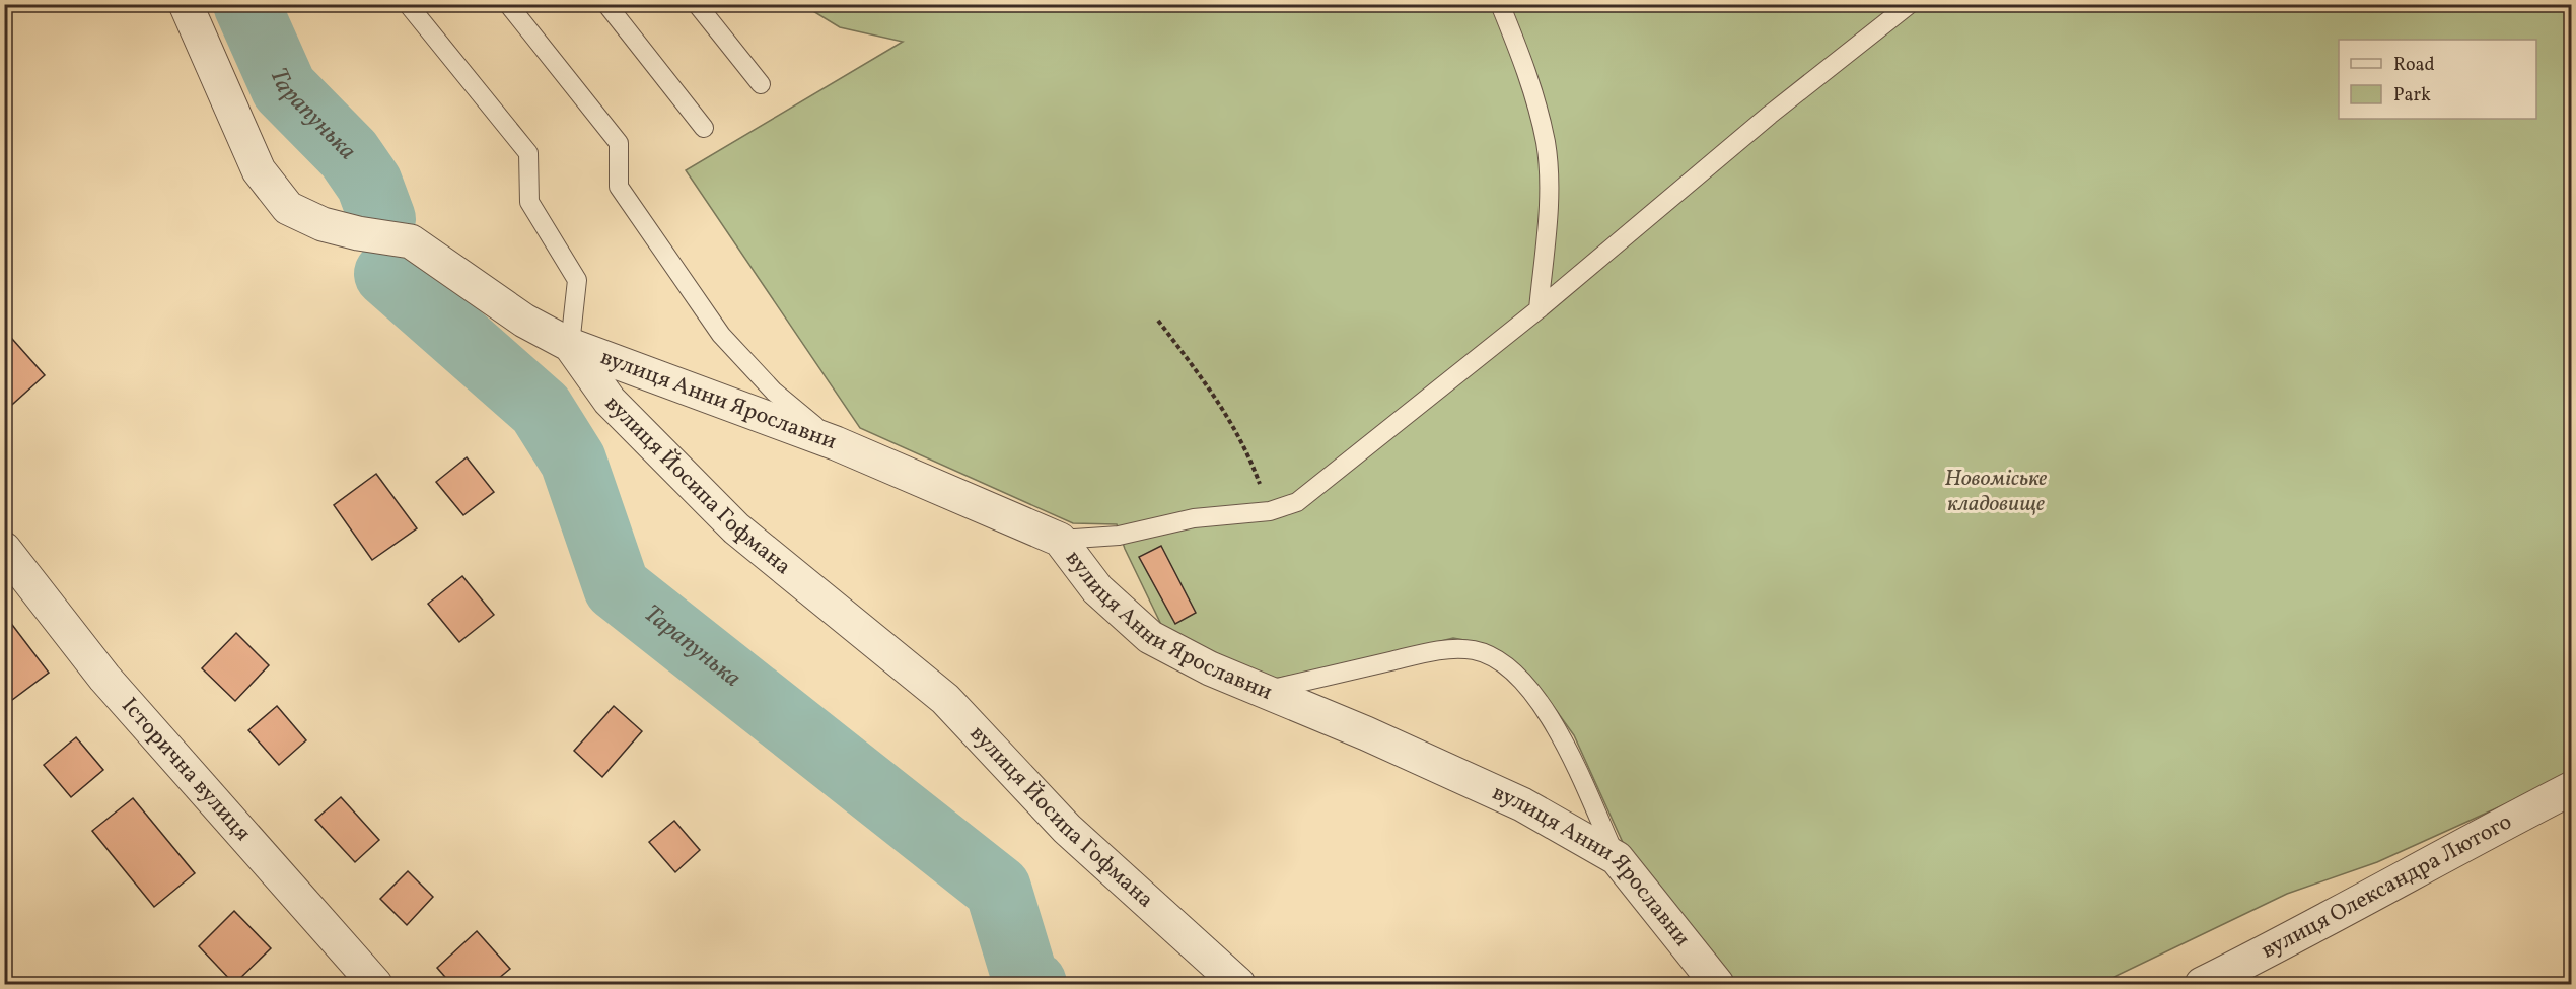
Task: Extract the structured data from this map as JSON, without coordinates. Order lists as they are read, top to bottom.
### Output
{
  "streets": {
    "street": [
      "вулиця Анни Ярославни",
      "вулиця Йосипа Гофмана",
      "Історична вулиця",
      "вулиця Олександра Лютого"
    ]
  },
  "crossings": [
    ["вулиця Анни Ярославни", "вулиця Йосипа Гофмана"]
  ],
  "water": ["Тарапунька"],
  "parks": ["Новоміське кладовище"],
  "legend": ["Road", "Park"]
}
